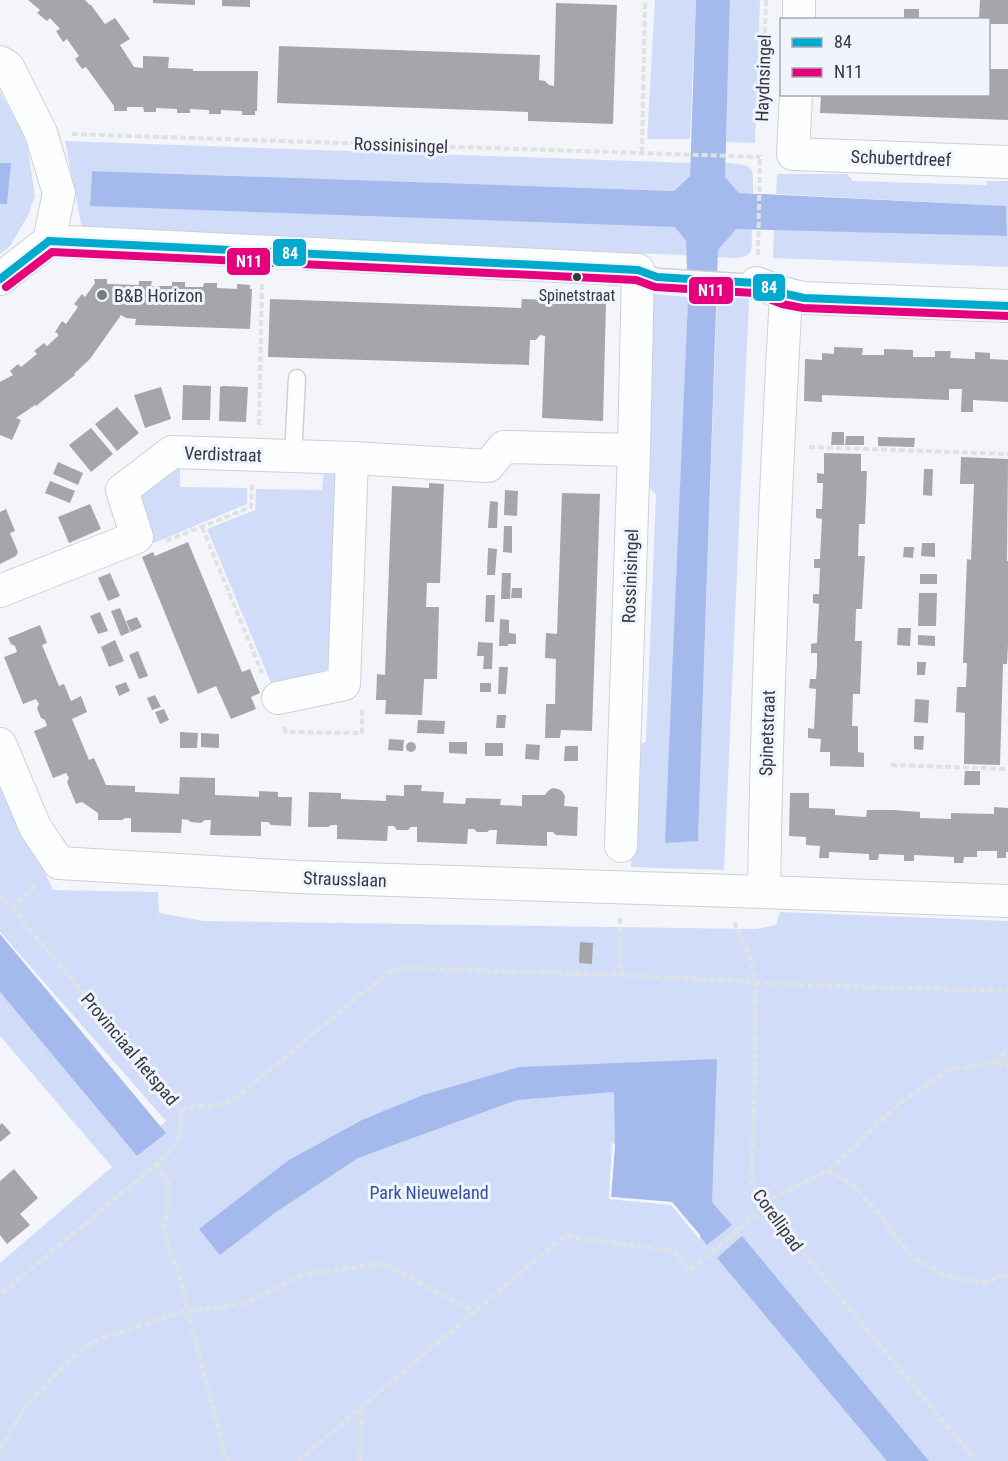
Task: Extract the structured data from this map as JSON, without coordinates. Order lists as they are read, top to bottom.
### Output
{
  "streets": {
    "street": [
      "Haydnsingel",
      "Rossinisingel",
      "Schubertdreef",
      "Verdistraat",
      "Spinetstraat",
      "Strausslaan"
    ],
    "path": ["Provinciaal fietspad", "Corellipad"]
  },
  "crossings": [
    ["Haydnsingel", "Rossinisingel"],
    ["Haydnsingel", "Schubertdreef"],
    ["Rossinisingel", "Verdistraat"],
    ["Spinetstraat", "Strausslaan"]
  ],
  "parks": ["Park Nieuweland"],
  "places": ["Spinetstraat", "B&B Horizon"],
  "lines": ["transit line 84", "transit line N11"],
  "legend": ["84", "N11"]
}
